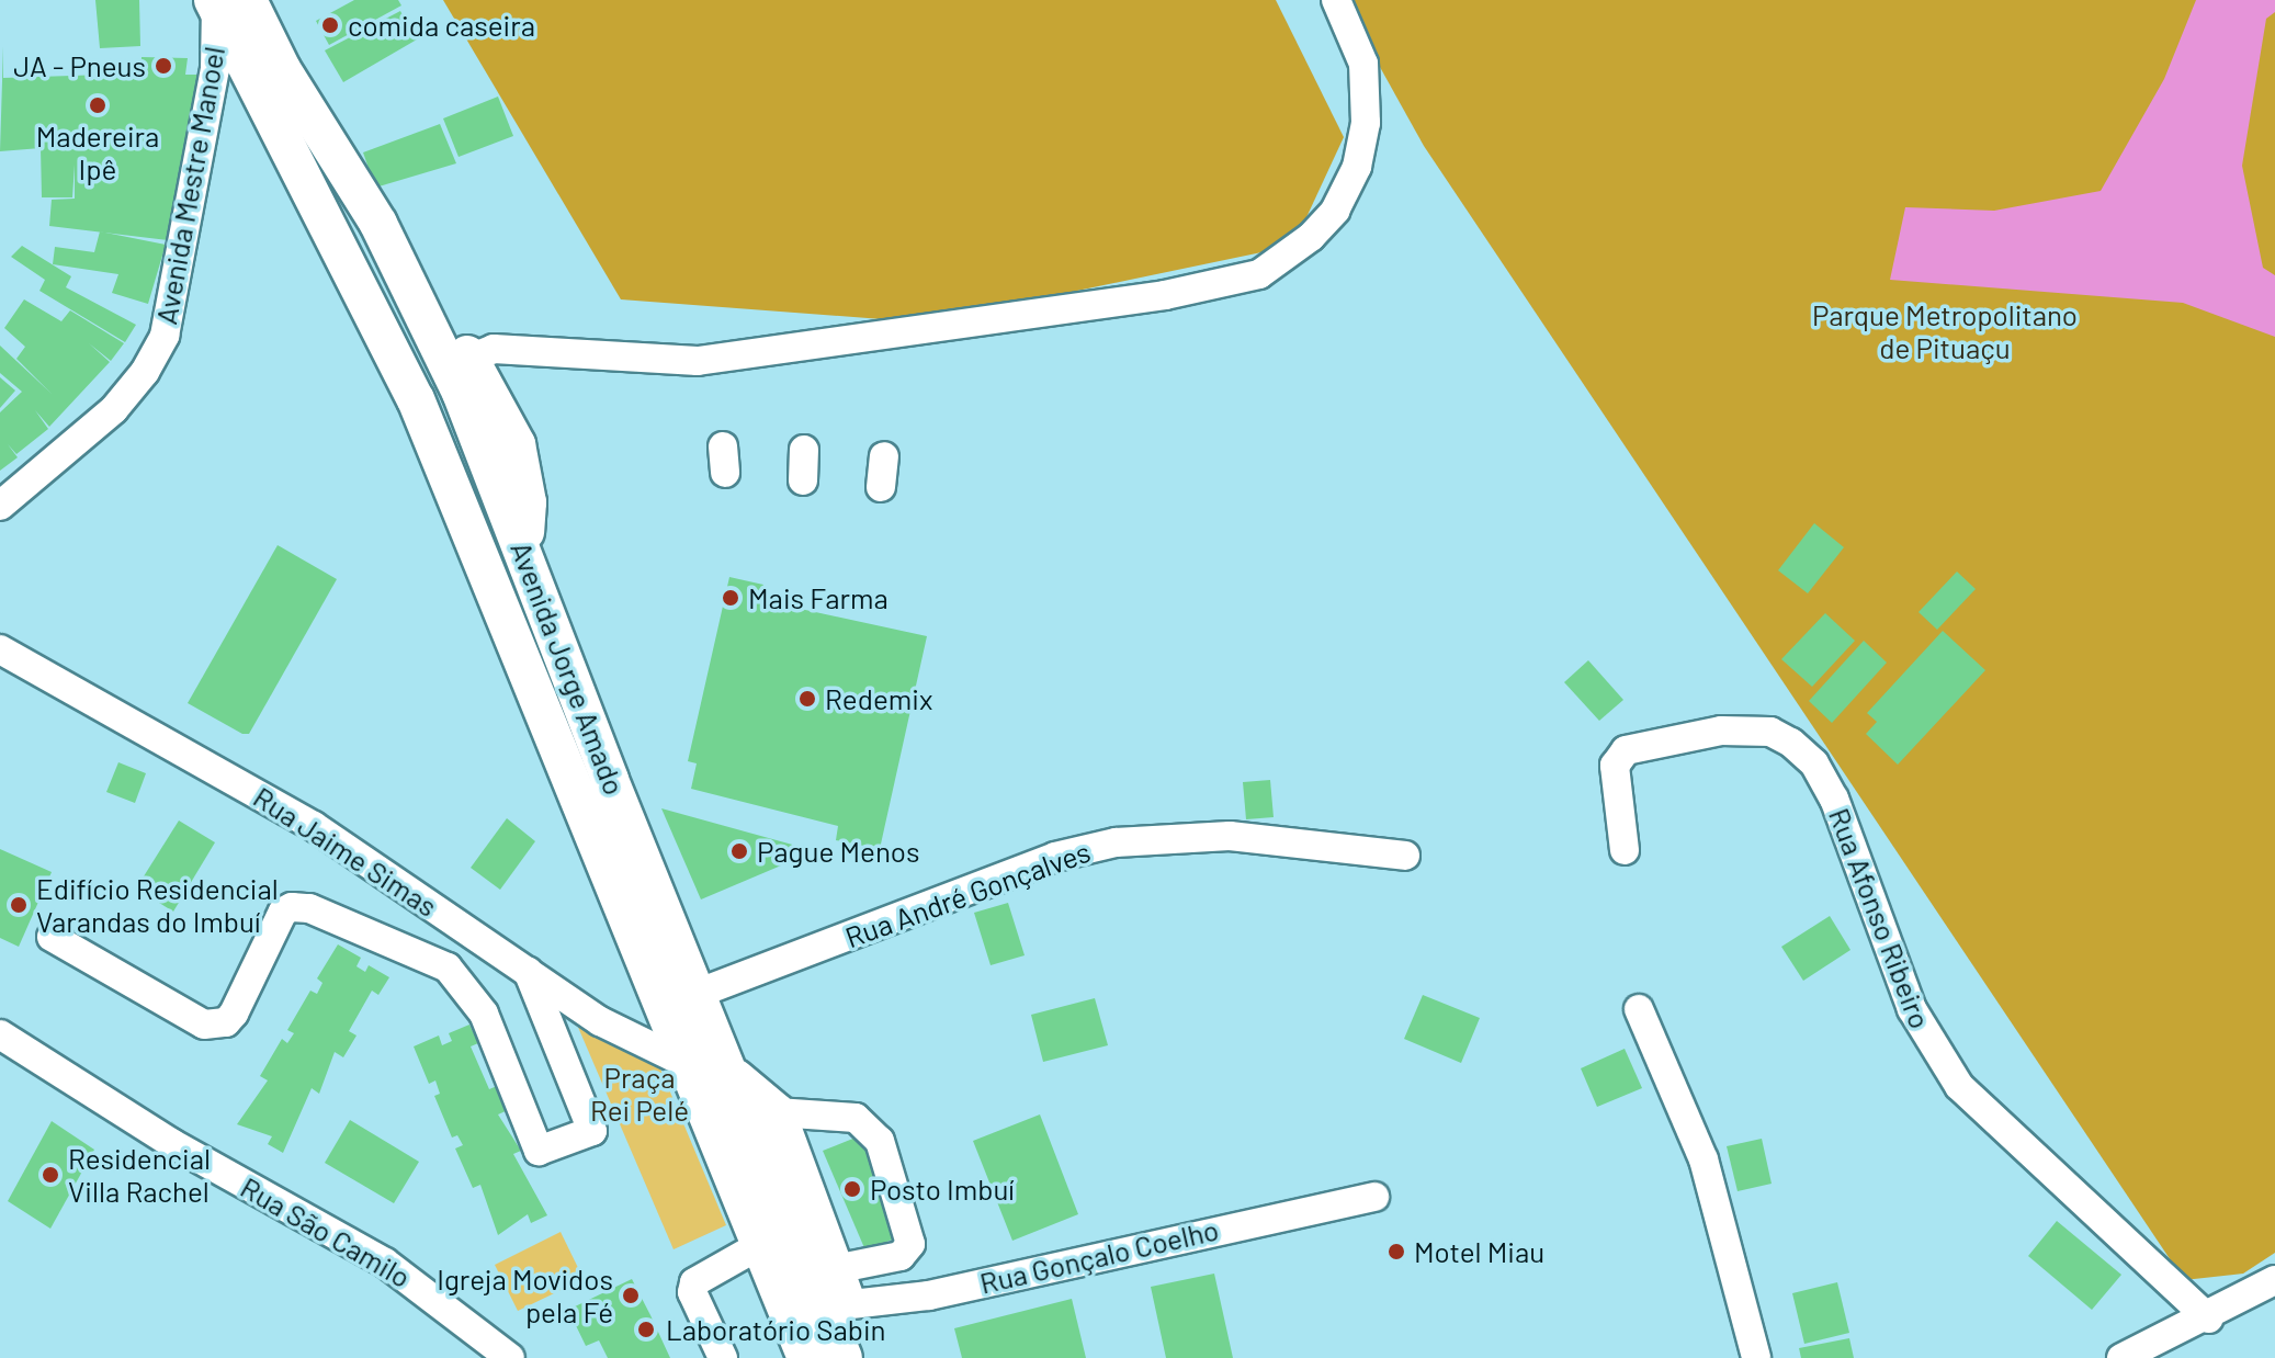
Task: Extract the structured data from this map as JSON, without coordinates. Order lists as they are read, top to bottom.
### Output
{
  "streets": {
    "main road": ["Avenida Jorge Amado"],
    "street": [
      "Avenida Mestre Manoel",
      "Rua Jaime Simas",
      "Rua André Gonçalves",
      "Rua Afonso Ribeiro",
      "Rua São Camilo",
      "Rua Gonçalo Coelho"
    ]
  },
  "crossings": [
    ["Avenida Mestre Manoel", "Avenida Jorge Amado"],
    ["Avenida Jorge Amado", "Rua Jaime Simas"],
    ["Avenida Jorge Amado", "Rua André Gonçalves"],
    ["Avenida Jorge Amado", "Rua Gonçalo Coelho"]
  ],
  "parks": ["Parque Metropolitano de Pituaçu", "Praça Rei Pelé"],
  "places": [
    "comida caseira",
    "JA - Pneus",
    "Madereira Ipê",
    "Mais Farma",
    "Redemix",
    "Pague Menos",
    "Edifício Residencial Varandas do Imbuí",
    "Residencial Villa Rachel",
    "Posto Imbuí",
    "Motel Miau",
    "Igreja Movidos pela Fé",
    "Laboratório Sabin"
  ]
}
